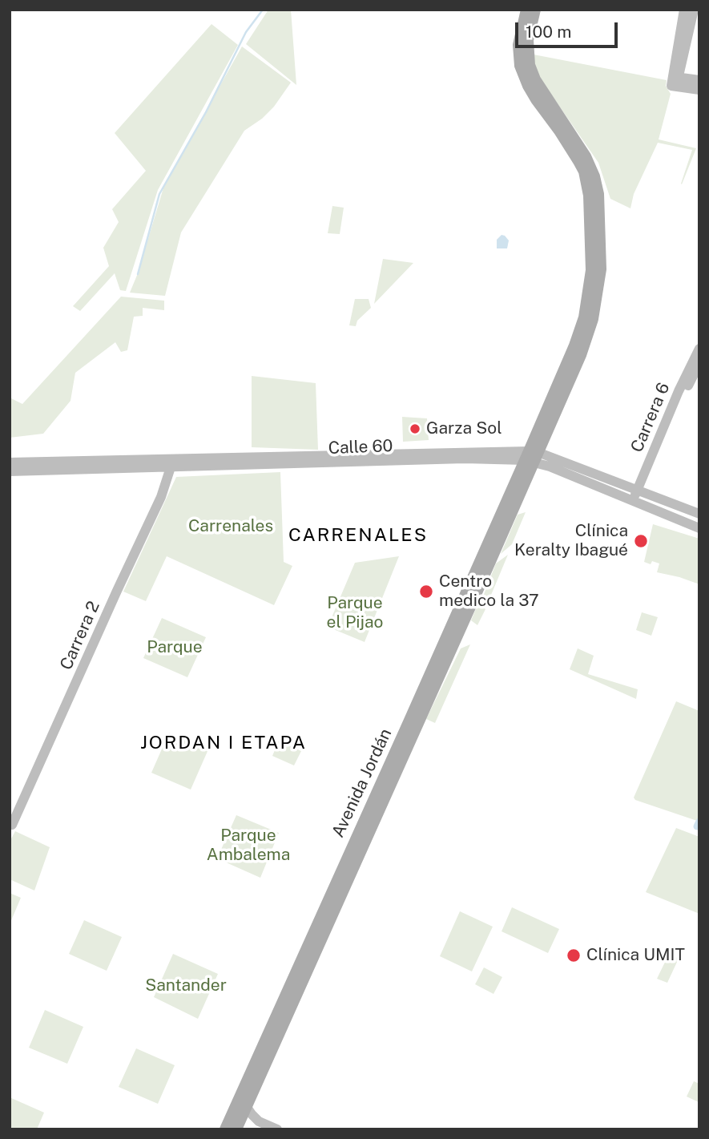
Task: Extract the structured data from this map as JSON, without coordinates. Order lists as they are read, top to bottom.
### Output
{
  "streets": {
    "main road": [
      "Carrera 6",
      "Calle 60",
      "Carrera 2",
      "Avenida Jordán"
    ]
  },
  "crossings": [
    ["Carrera 6", "Calle 60"],
    ["Calle 60", "Carrera 2"],
    ["Calle 60", "Avenida Jordán"]
  ],
  "districts": ["CARRENALES", "JORDAN I ETAPA"],
  "parks": [
    "Carrenales",
    "Parque el Pijao",
    "Parque",
    "Parque Ambalema",
    "Santander"
  ],
  "places": [
    "Garza Sol",
    "Clínica Keralty Ibagué",
    "Centro medico la 37",
    "Clínica UMIT"
  ],
  "scale_bar": "100 m"
}
